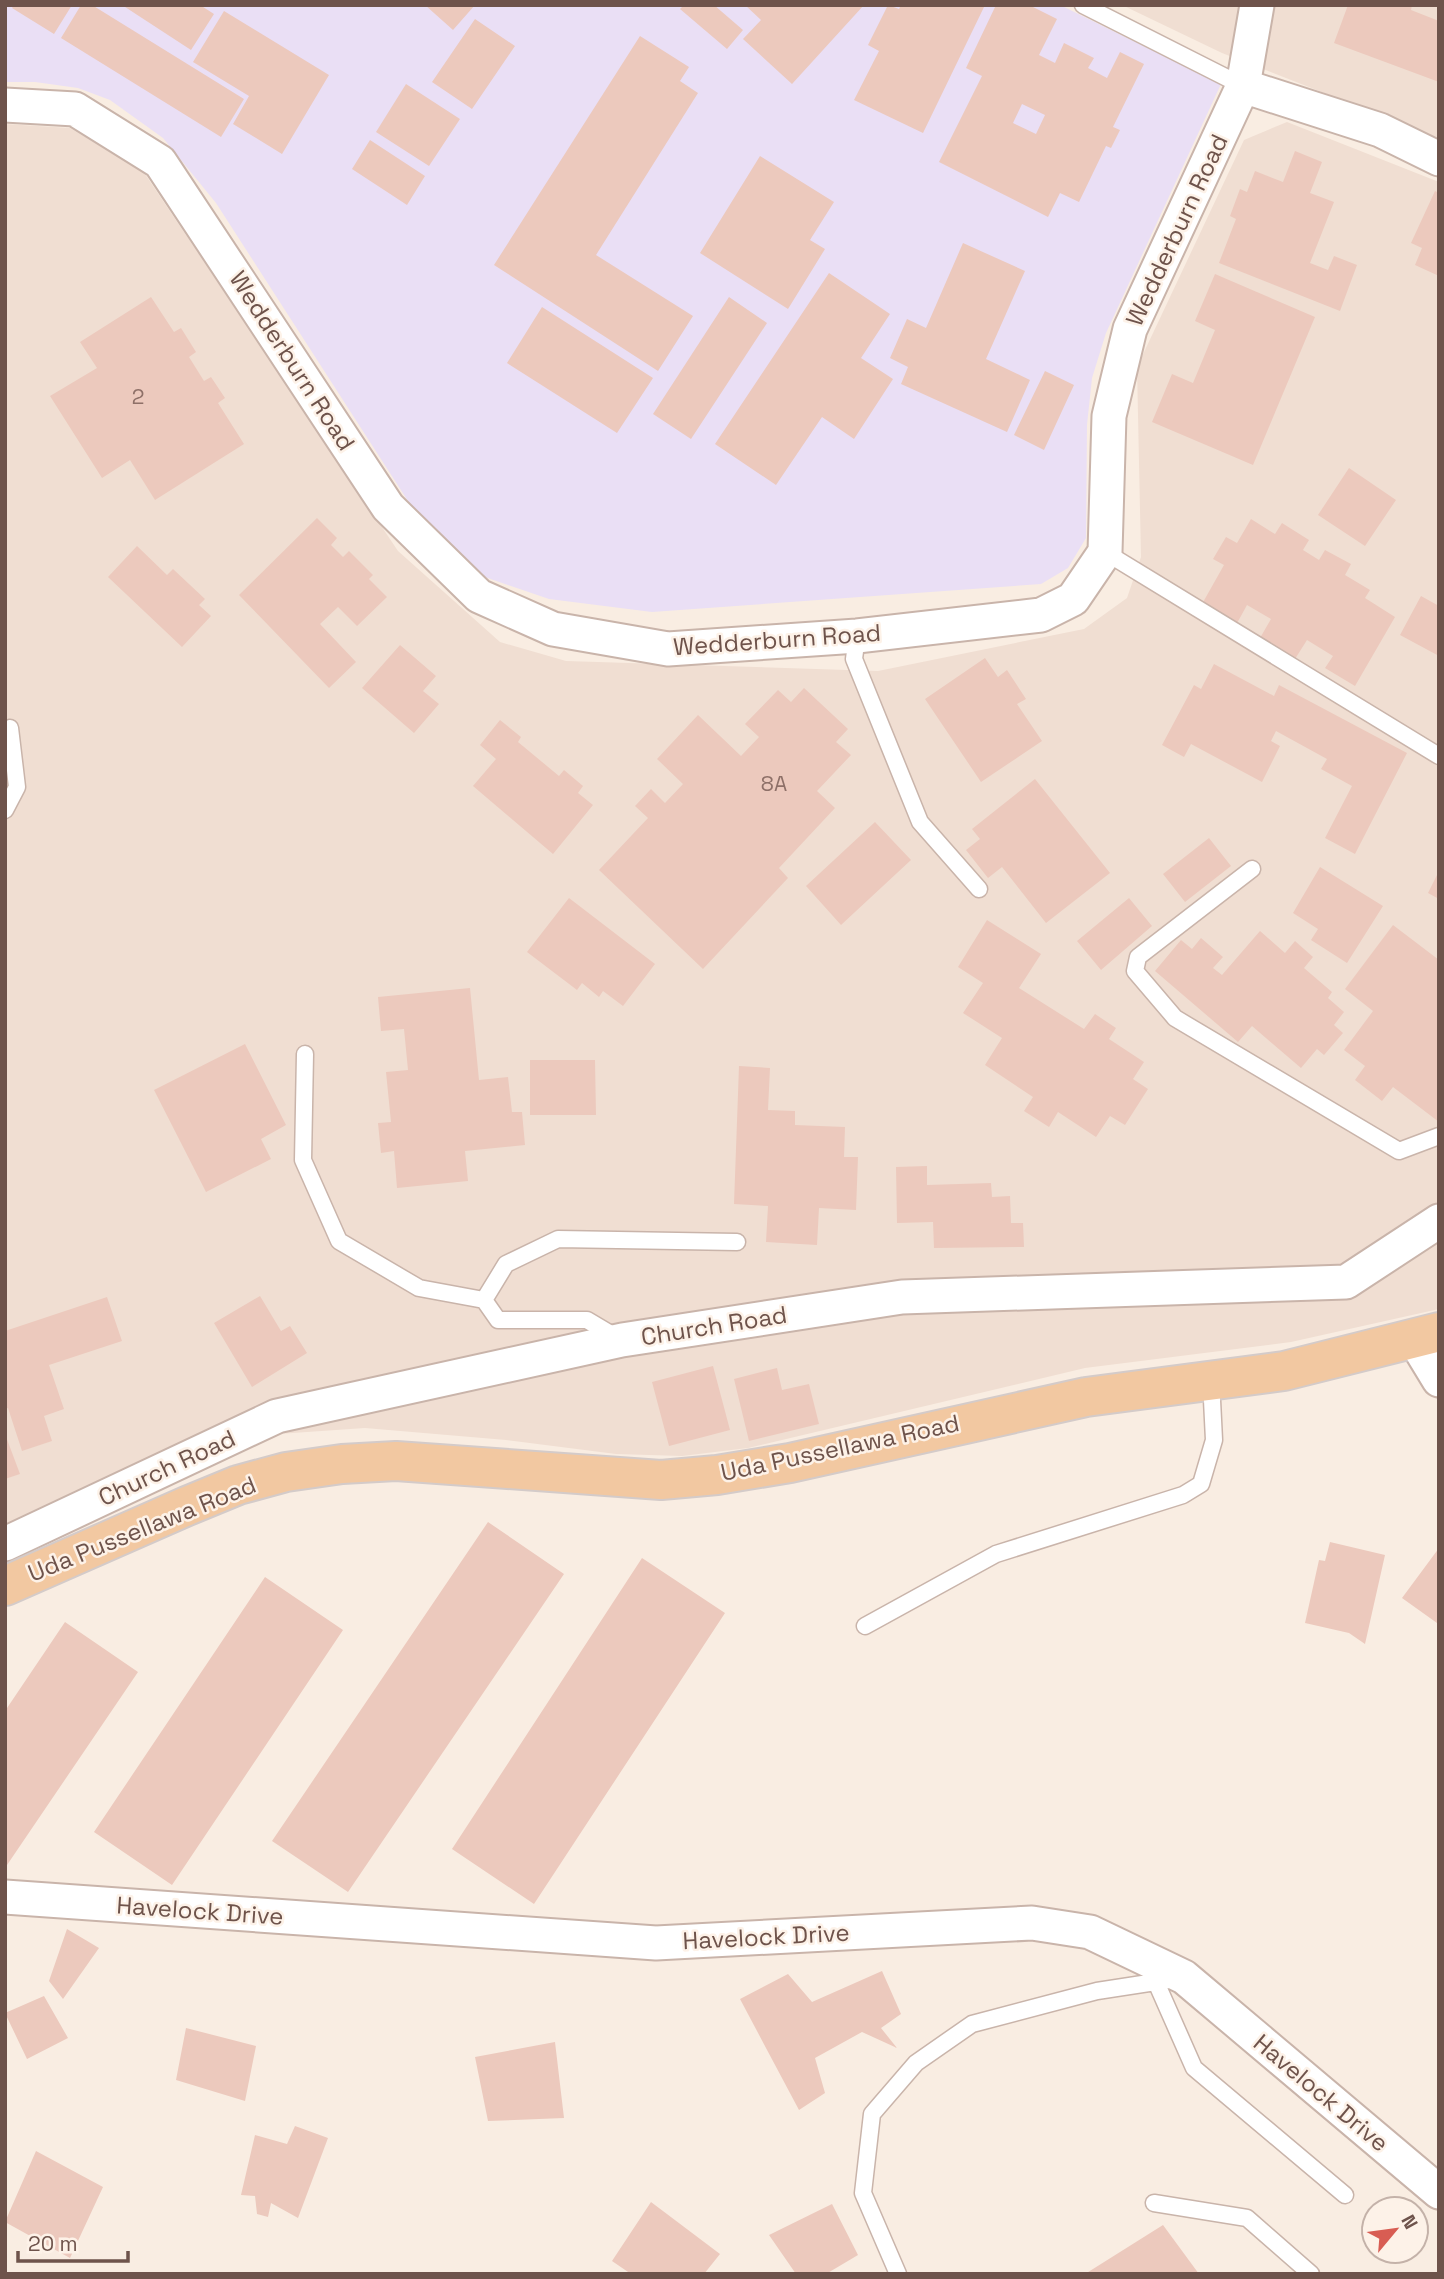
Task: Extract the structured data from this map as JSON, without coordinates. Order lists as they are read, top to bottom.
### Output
{
  "streets": {
    "main road": ["Uda Pussellawa Road"],
    "street": ["Wedderburn Road", "Church Road", "Havelock Drive"]
  },
  "house_numbers": ["2", "8A"],
  "scale_bar": "20 m",
  "north": "top right"
}
